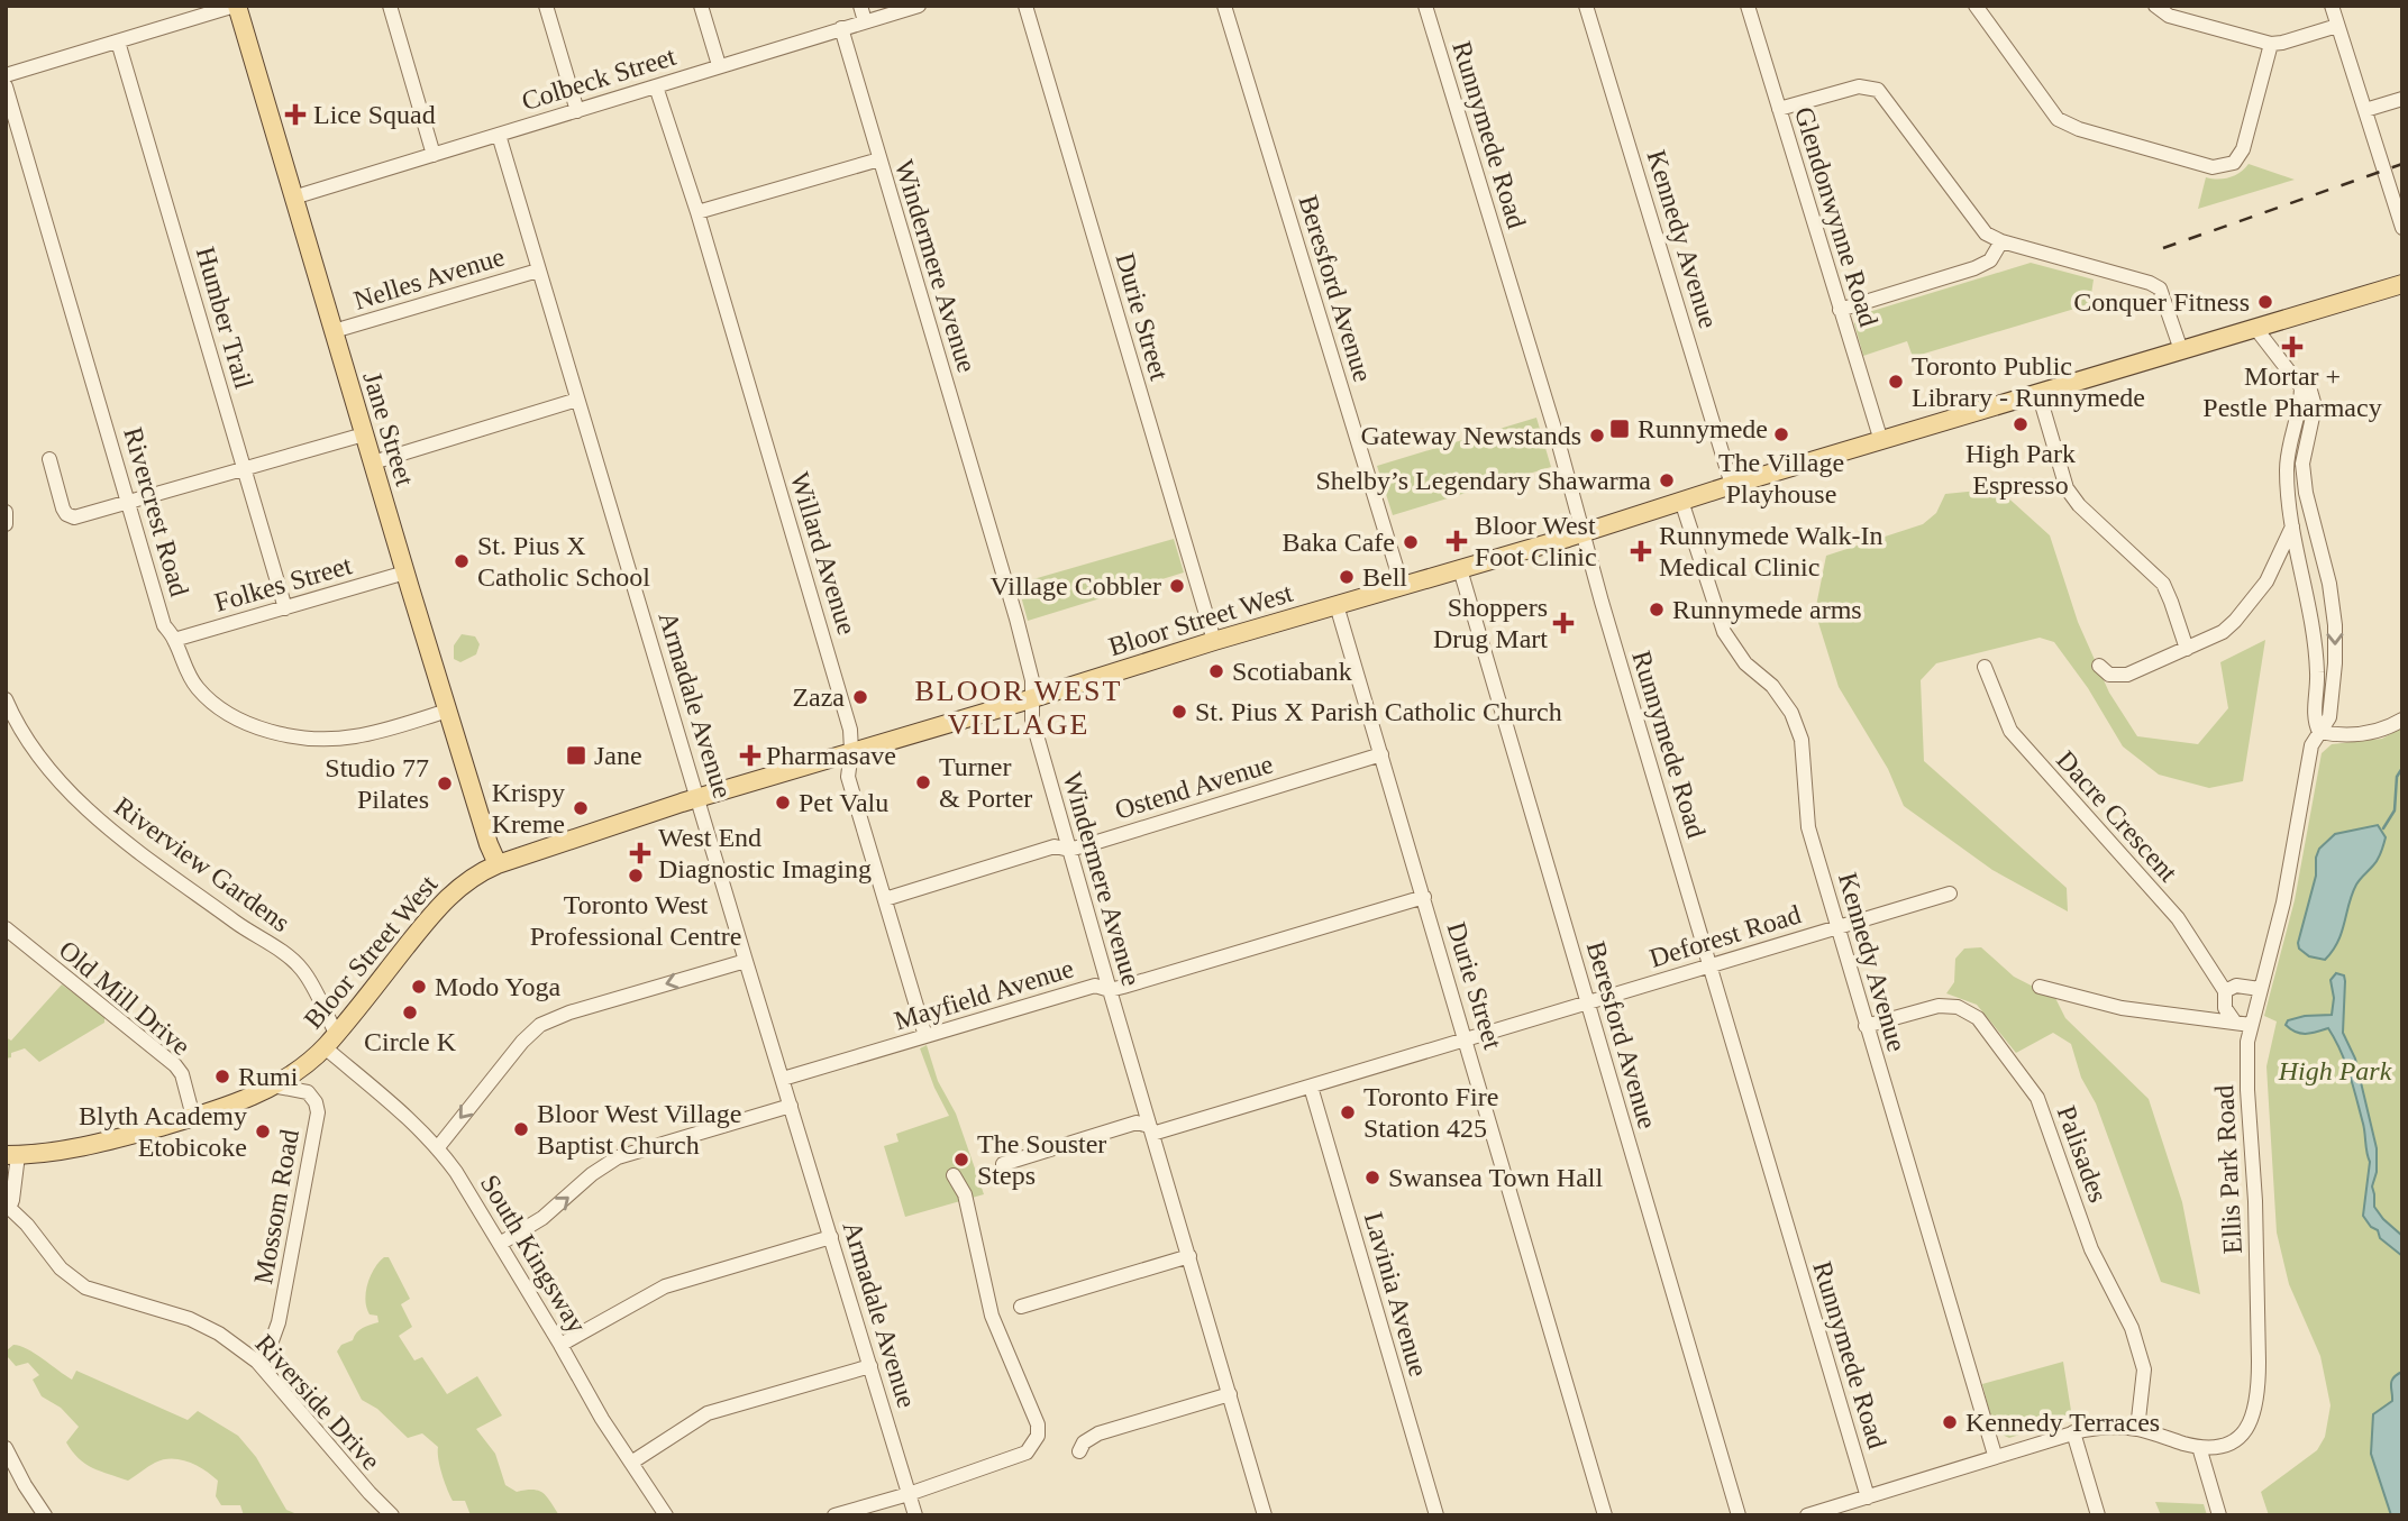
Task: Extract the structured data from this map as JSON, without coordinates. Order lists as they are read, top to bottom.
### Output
{
  "streets": {
    "main road": ["Jane Street", "Bloor Street West"],
    "street": [
      "Colbeck Street",
      "Runnymede Road",
      "Glendonwynne Road",
      "Kennedy Avenue",
      "Windermere Avenue",
      "Nelles Avenue",
      "Beresford Avenue",
      "Durie Street",
      "Humber Trail",
      "Rivercrest Road",
      "Willard Avenue",
      "Folkes Street",
      "Armadale Avenue",
      "Ostend Avenue",
      "Dacre Crescent",
      "Riverview Gardens",
      "Deforest Road",
      "Mayfield Avenue",
      "Old Mill Drive",
      "Palisades",
      "Ellis Park Road",
      "Mossom Road",
      "South Kingsway",
      "Lavinia Avenue",
      "Riverside Drive"
    ]
  },
  "crossings": [
    ["Colbeck Street", "Windermere Avenue"],
    ["Colbeck Street", "Jane Street"],
    ["Colbeck Street", "Willard Avenue"],
    ["Colbeck Street", "Armadale Avenue"],
    ["Runnymede Road", "Bloor Street West"],
    ["Runnymede Road", "Deforest Road"],
    ["Runnymede Road", "Ellis Park Road"],
    ["Glendonwynne Road", "Bloor Street West"],
    ["Kennedy Avenue", "Bloor Street West"],
    ["Kennedy Avenue", "Deforest Road"],
    ["Kennedy Avenue", "Palisades"],
    ["Kennedy Avenue", "Ellis Park Road"],
    ["Windermere Avenue", "Bloor Street West"],
    ["Windermere Avenue", "Ostend Avenue"],
    ["Windermere Avenue", "Deforest Road"],
    ["Windermere Avenue", "Mayfield Avenue"],
    ["Nelles Avenue", "Jane Street"],
    ["Nelles Avenue", "Armadale Avenue"],
    ["Beresford Avenue", "Bloor Street West"],
    ["Beresford Avenue", "Deforest Road"],
    ["Durie Street", "Bloor Street West"],
    ["Durie Street", "Ostend Avenue"],
    ["Durie Street", "Deforest Road"],
    ["Durie Street", "Mayfield Avenue"],
    ["Humber Trail", "Folkes Street"],
    ["Jane Street", "Rivercrest Road"],
    ["Jane Street", "Folkes Street"],
    ["Jane Street", "Bloor Street West"],
    ["Rivercrest Road", "Folkes Street"],
    ["Willard Avenue", "Bloor Street West"],
    ["Willard Avenue", "Ostend Avenue"],
    ["Willard Avenue", "Mayfield Avenue"],
    ["Bloor Street West", "Armadale Avenue"],
    ["Bloor Street West", "Riverview Gardens"],
    ["Bloor Street West", "Old Mill Drive"],
    ["Bloor Street West", "Ellis Park Road"],
    ["Bloor Street West", "Mossom Road"],
    ["Bloor Street West", "South Kingsway"],
    ["Bloor Street West", "Riverside Drive"],
    ["Armadale Avenue", "Mayfield Avenue"],
    ["Riverview Gardens", "South Kingsway"],
    ["Deforest Road", "Lavinia Avenue"],
    ["Palisades", "Ellis Park Road"],
    ["Mossom Road", "Riverside Drive"]
  ],
  "districts": ["BLOOR WEST VILLAGE"],
  "parks": ["High Park"],
  "places": {
    "health": [
      "Lice Squad",
      "Mortar + Pestle Pharmacy",
      "Bloor West Foot Clinic",
      "Runnymede Walk-In Medical Clinic",
      "Shoppers Drug Mart",
      "Pharmasave",
      "West End Diagnostic Imaging"
    ],
    "other": [
      "Conquer Fitness",
      "Toronto Public Library - Runnymede",
      "High Park Espresso",
      "The Village Playhouse",
      "Gateway Newstands",
      "Shelby’s Legendary Shawarma",
      "Baka Cafe",
      "St. Pius X Catholic School",
      "Bell",
      "Village Cobbler",
      "Runnymede arms",
      "Scotiabank",
      "Zaza",
      "St. Pius X Parish Catholic Church",
      "Turner & Porter",
      "Studio 77 Pilates",
      "Pet Valu",
      "Krispy Kreme",
      "Toronto West Professional Centre",
      "Modo Yoga",
      "Circle K",
      "Rumi",
      "Toronto Fire Station 425",
      "Bloor West Village Baptist Church",
      "Blyth Academy Etobicoke",
      "The Souster Steps",
      "Swansea Town Hall",
      "Kennedy Terraces"
    ],
    "transit": ["Runnymede", "Jane"]
  }
}
